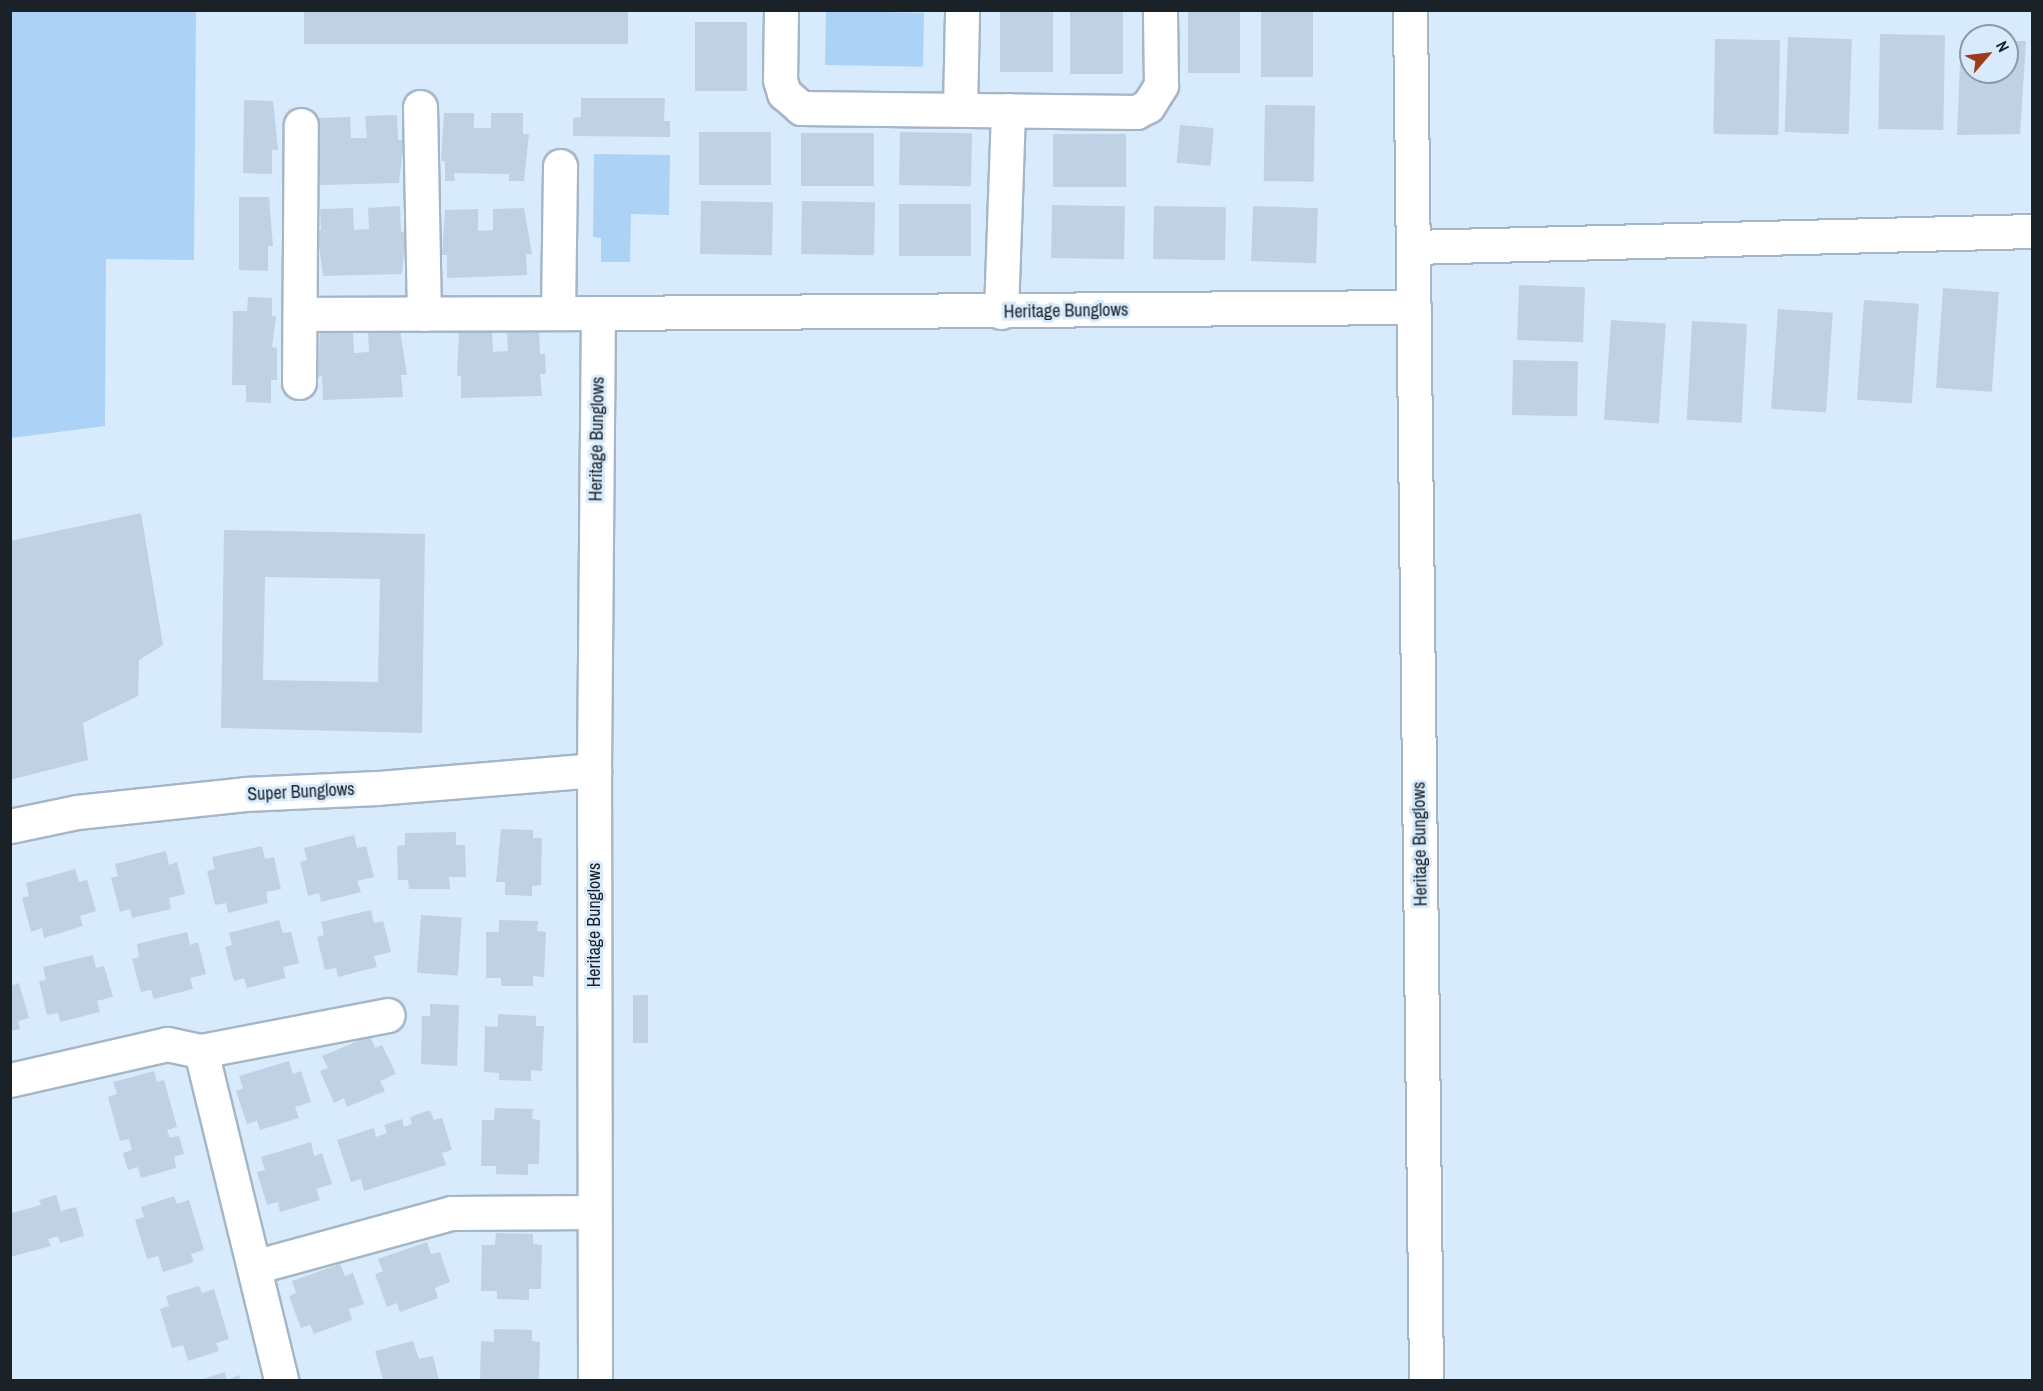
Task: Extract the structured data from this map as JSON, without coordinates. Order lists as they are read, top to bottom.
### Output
{
  "streets": {
    "street": ["Heritage Bunglows", "Super Bunglows"]
  },
  "crossings": [
    ["Heritage Bunglows", "Super Bunglows"]
  ],
  "north": "top right"
}
